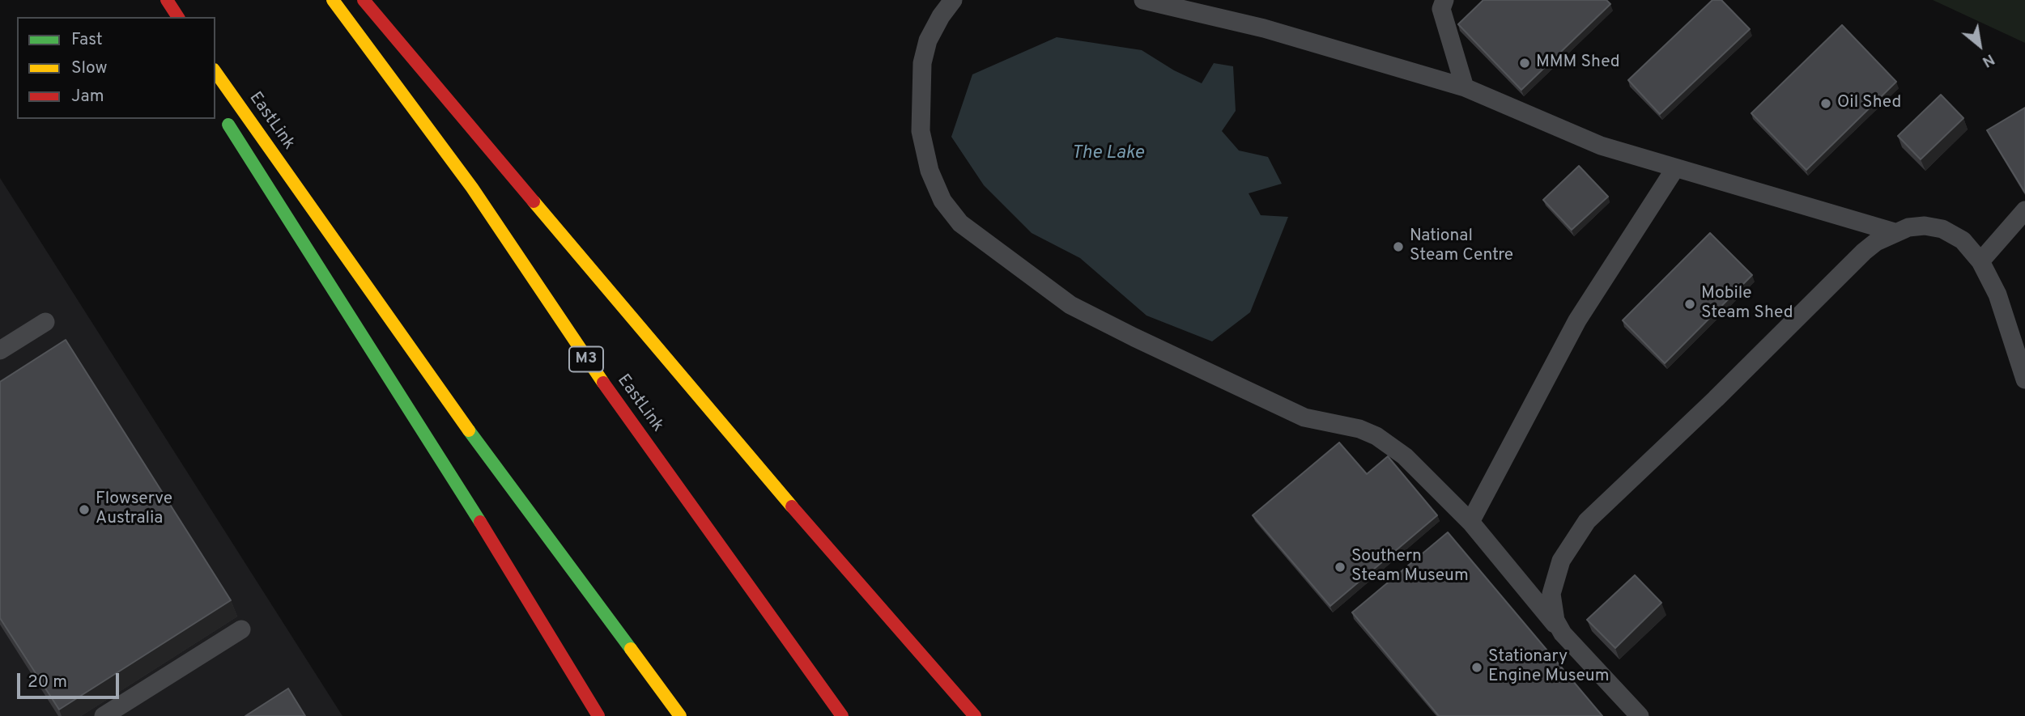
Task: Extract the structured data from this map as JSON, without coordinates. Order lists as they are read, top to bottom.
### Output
{
  "streets": {
    "highway": ["EastLink", "M3"]
  },
  "water": ["The Lake"],
  "places": [
    "MMM Shed",
    "Oil Shed",
    "National Steam Centre",
    "Mobile Steam Shed",
    "Flowserve Australia",
    "Southern Steam Museum",
    "Stationary Engine Museum"
  ],
  "legend": ["Fast", "Slow", "Jam"],
  "scale_bar": "20 m",
  "north": "bottom right"
}
